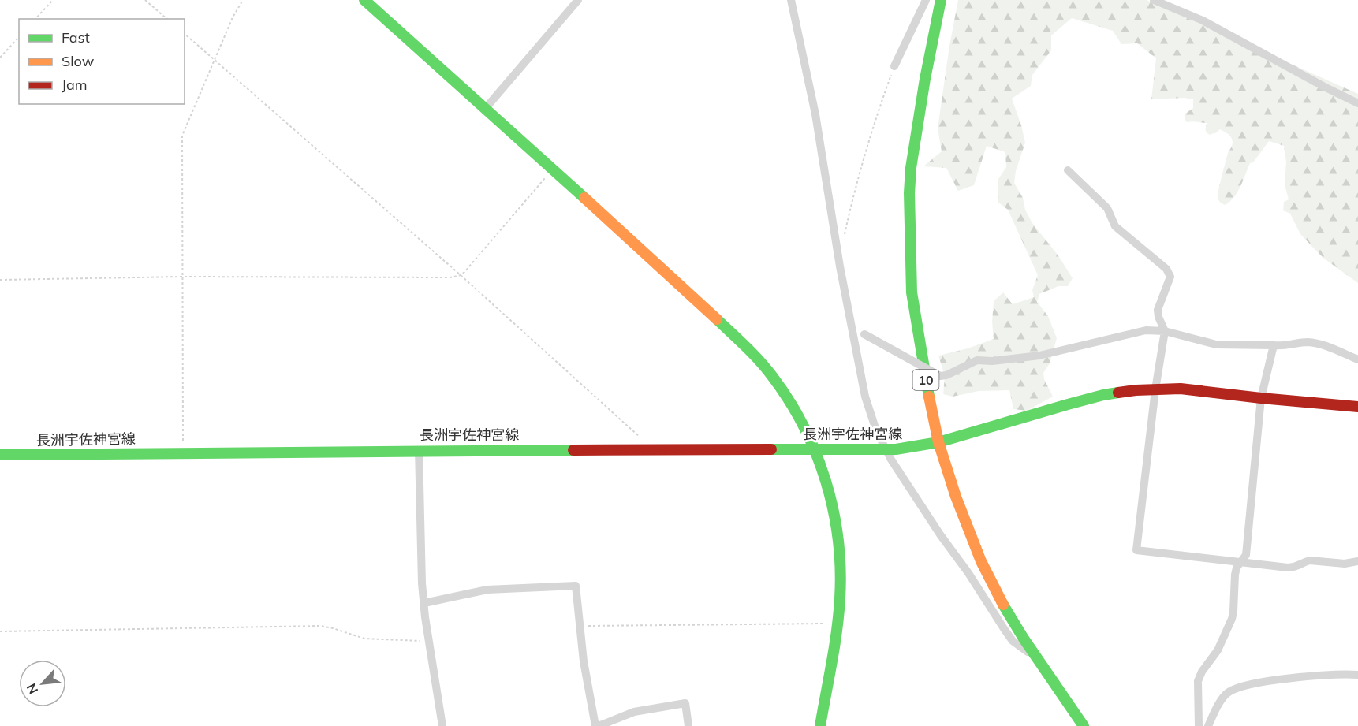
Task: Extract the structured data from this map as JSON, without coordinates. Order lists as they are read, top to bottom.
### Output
{
  "streets": {
    "main road": ["10", "長洲宇佐神宮線"]
  },
  "crossings": [
    ["10", "長洲宇佐神宮線"]
  ],
  "legend": ["Fast", "Slow", "Jam"],
  "north": "bottom left"
}
